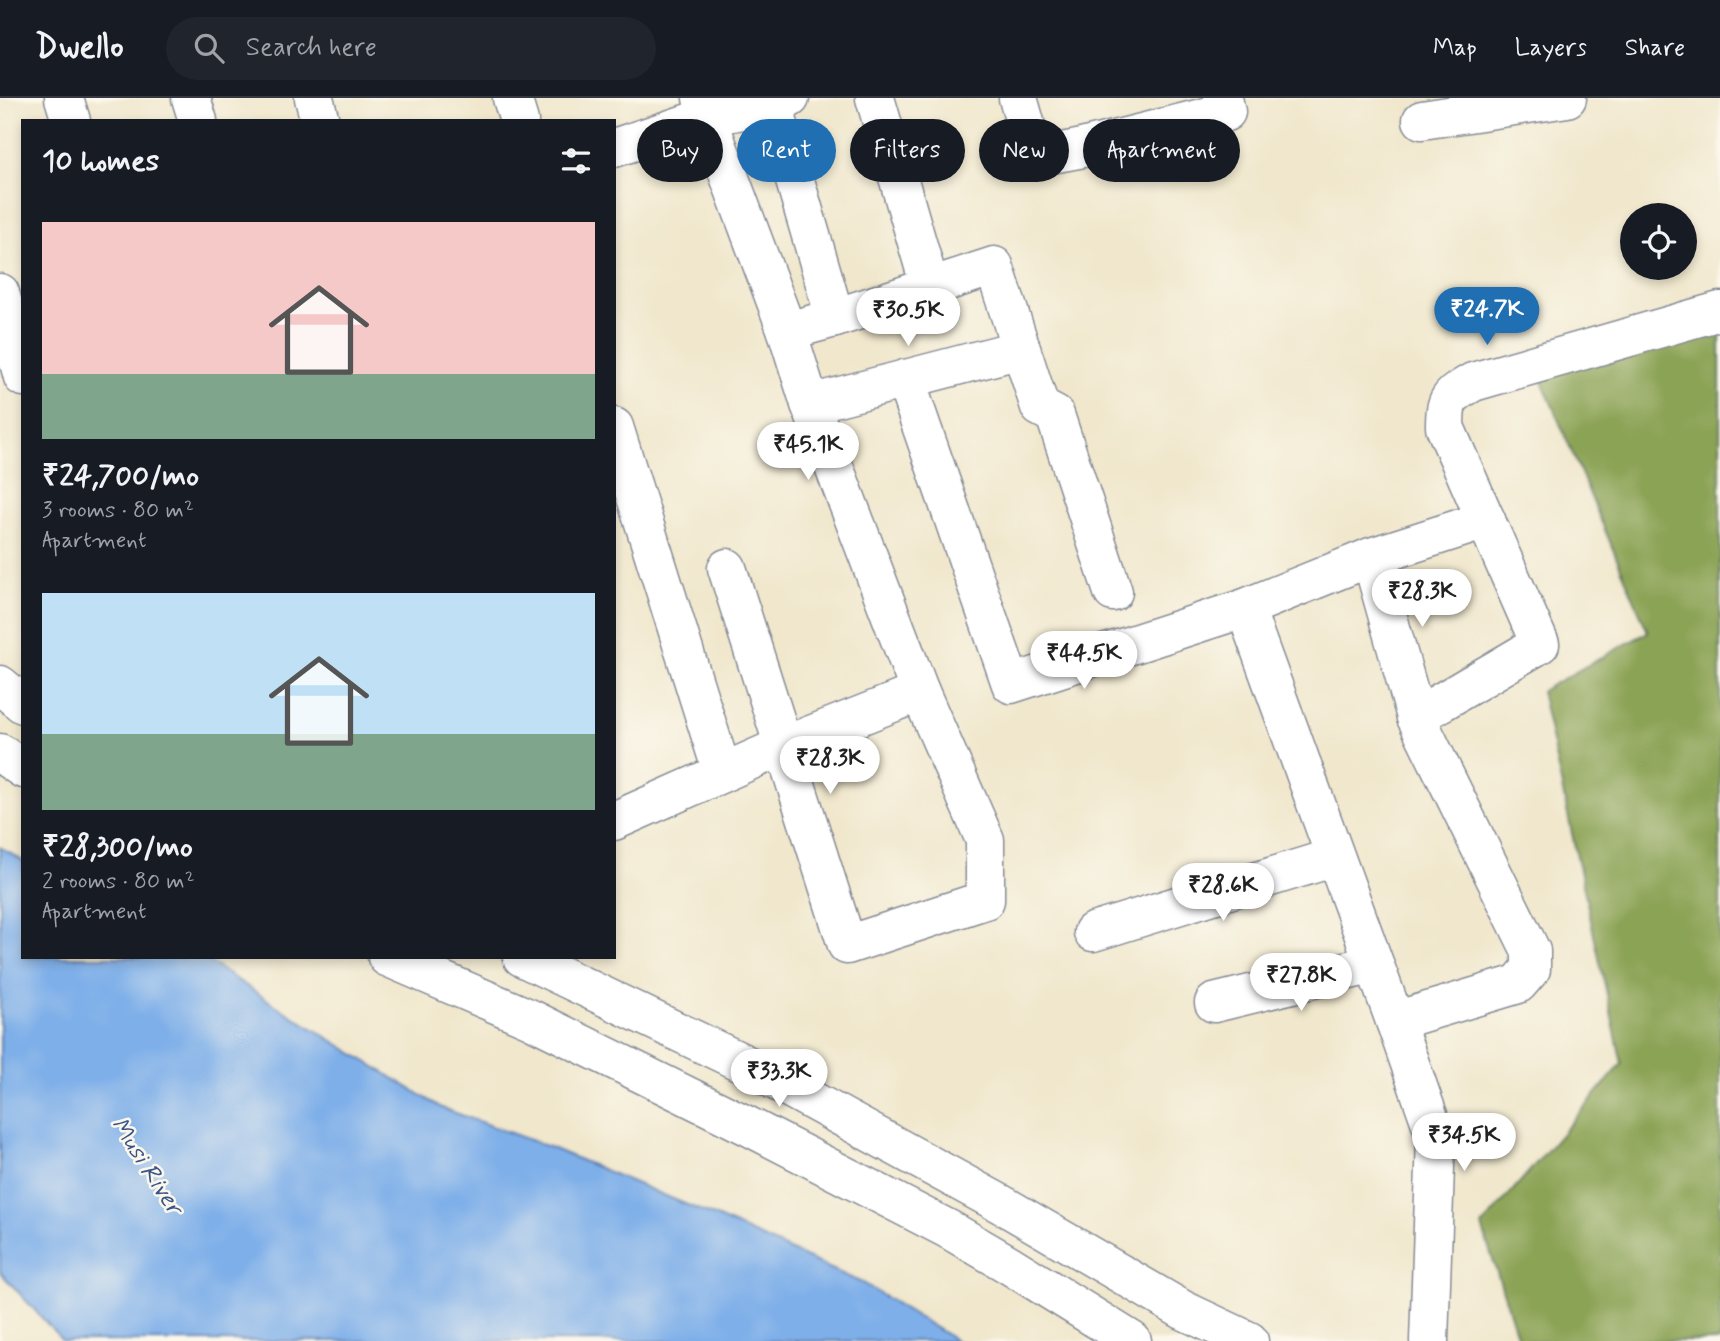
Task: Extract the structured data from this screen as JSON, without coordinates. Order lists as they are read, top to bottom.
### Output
{
  "water": ["Musi River"],
  "page": {
    "header": "Dwello",
    "search": "Search here",
    "nav": ["Map", "Layers", "Share"],
    "chip": [
      "Buy",
      "Rent",
      "Filters",
      "New",
      "Apartment"
    ],
    "heading": "10 homes",
    "list": [
      {
        "name": "₹24,700/mo",
        "note": "3 rooms · 80 m² · Apartment"
      },
      {
        "name": "₹28,300/mo",
        "note": "2 rooms · 80 m² · Apartment"
      }
    ],
    "price": [
      "₹24.7K",
      "₹30.5K",
      "₹45.1K",
      "₹28.3K",
      "₹44.5K",
      "₹28.3K",
      "₹28.6K",
      "₹27.8K",
      "₹33.3K",
      "₹34.5K"
    ]
  }
}
